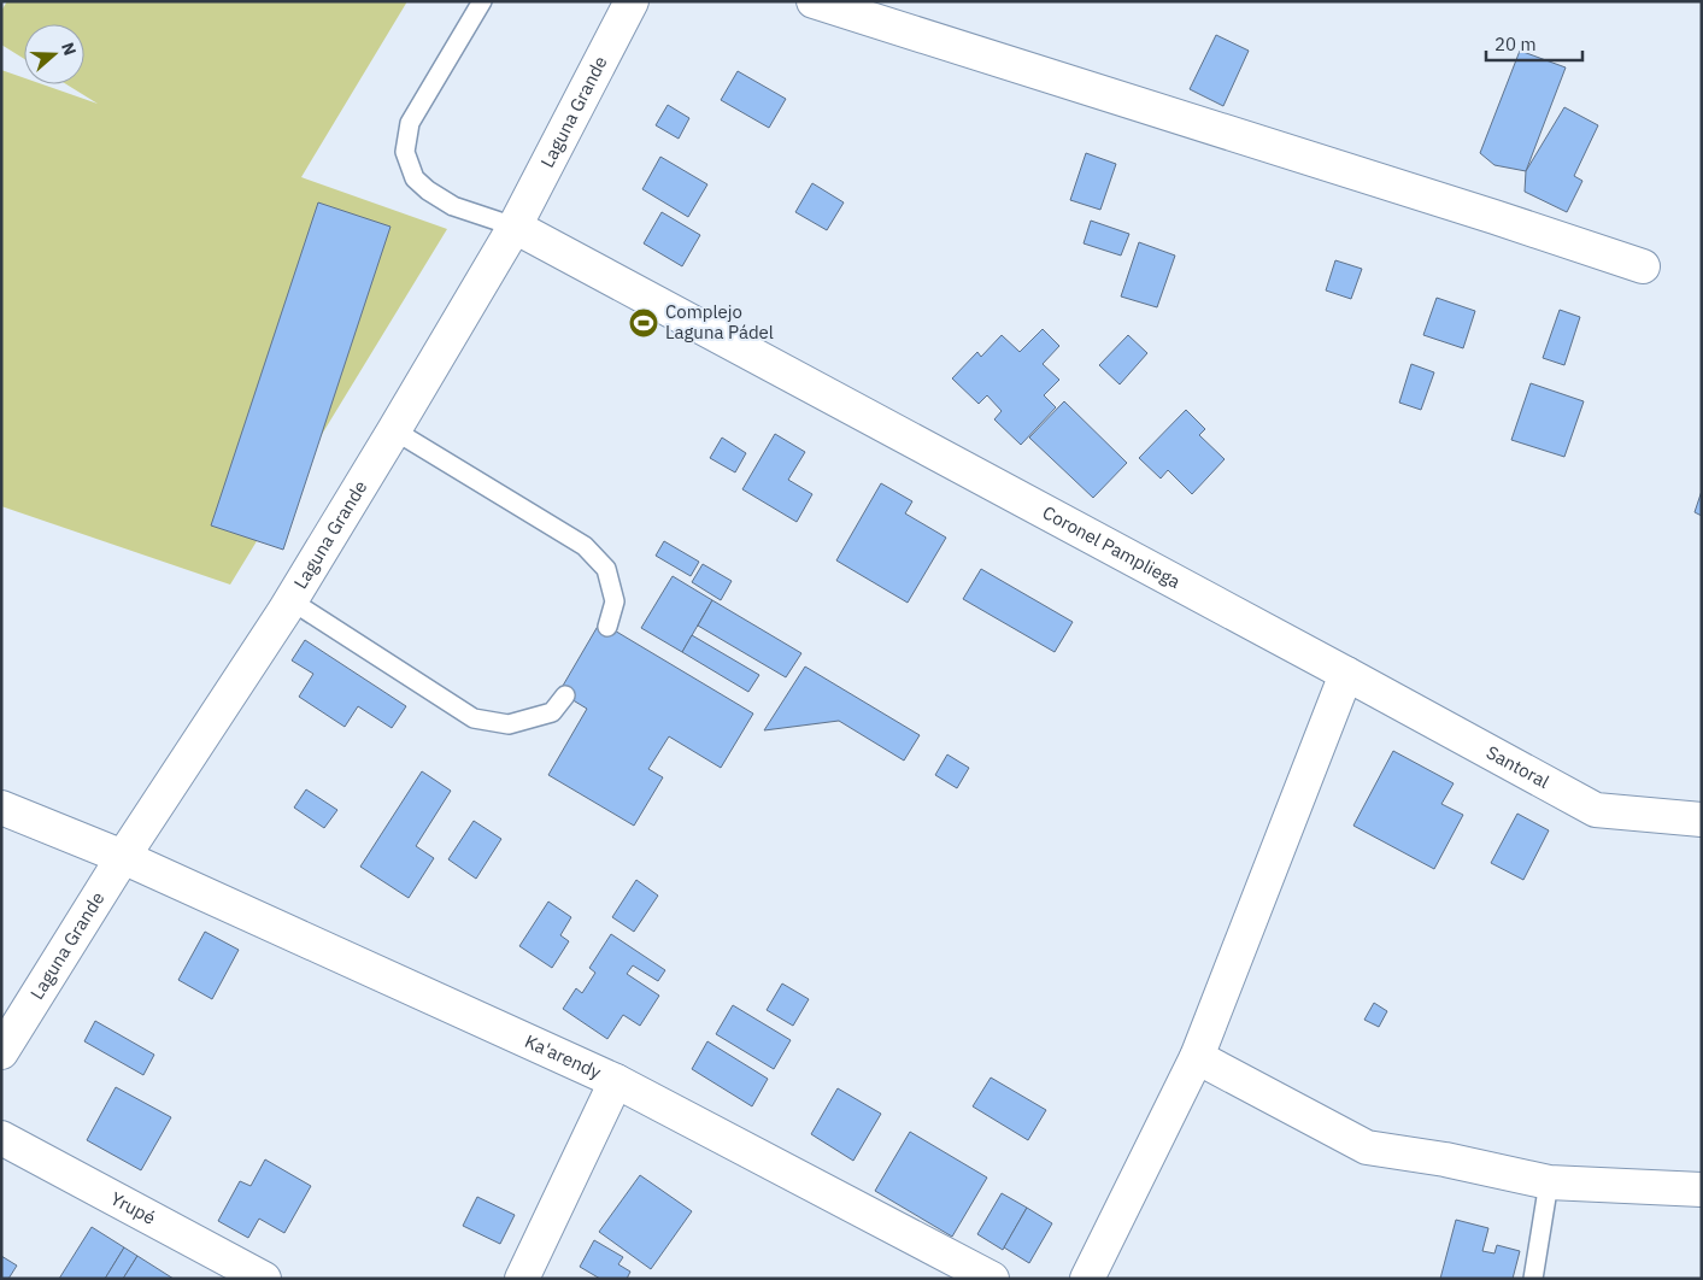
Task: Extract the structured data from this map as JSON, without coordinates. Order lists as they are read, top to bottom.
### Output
{
  "streets": {
    "street": [
      "Laguna Grande",
      "Coronel Pampliega",
      "Santoral",
      "Ka'arendy",
      "Yrupé"
    ]
  },
  "crossings": [
    ["Laguna Grande", "Coronel Pampliega"],
    ["Laguna Grande", "Ka'arendy"],
    ["Coronel Pampliega", "Santoral"]
  ],
  "places": {
    "sports": ["Complejo Laguna Pádel"]
  },
  "scale_bar": "20 m",
  "north": "right"
}
